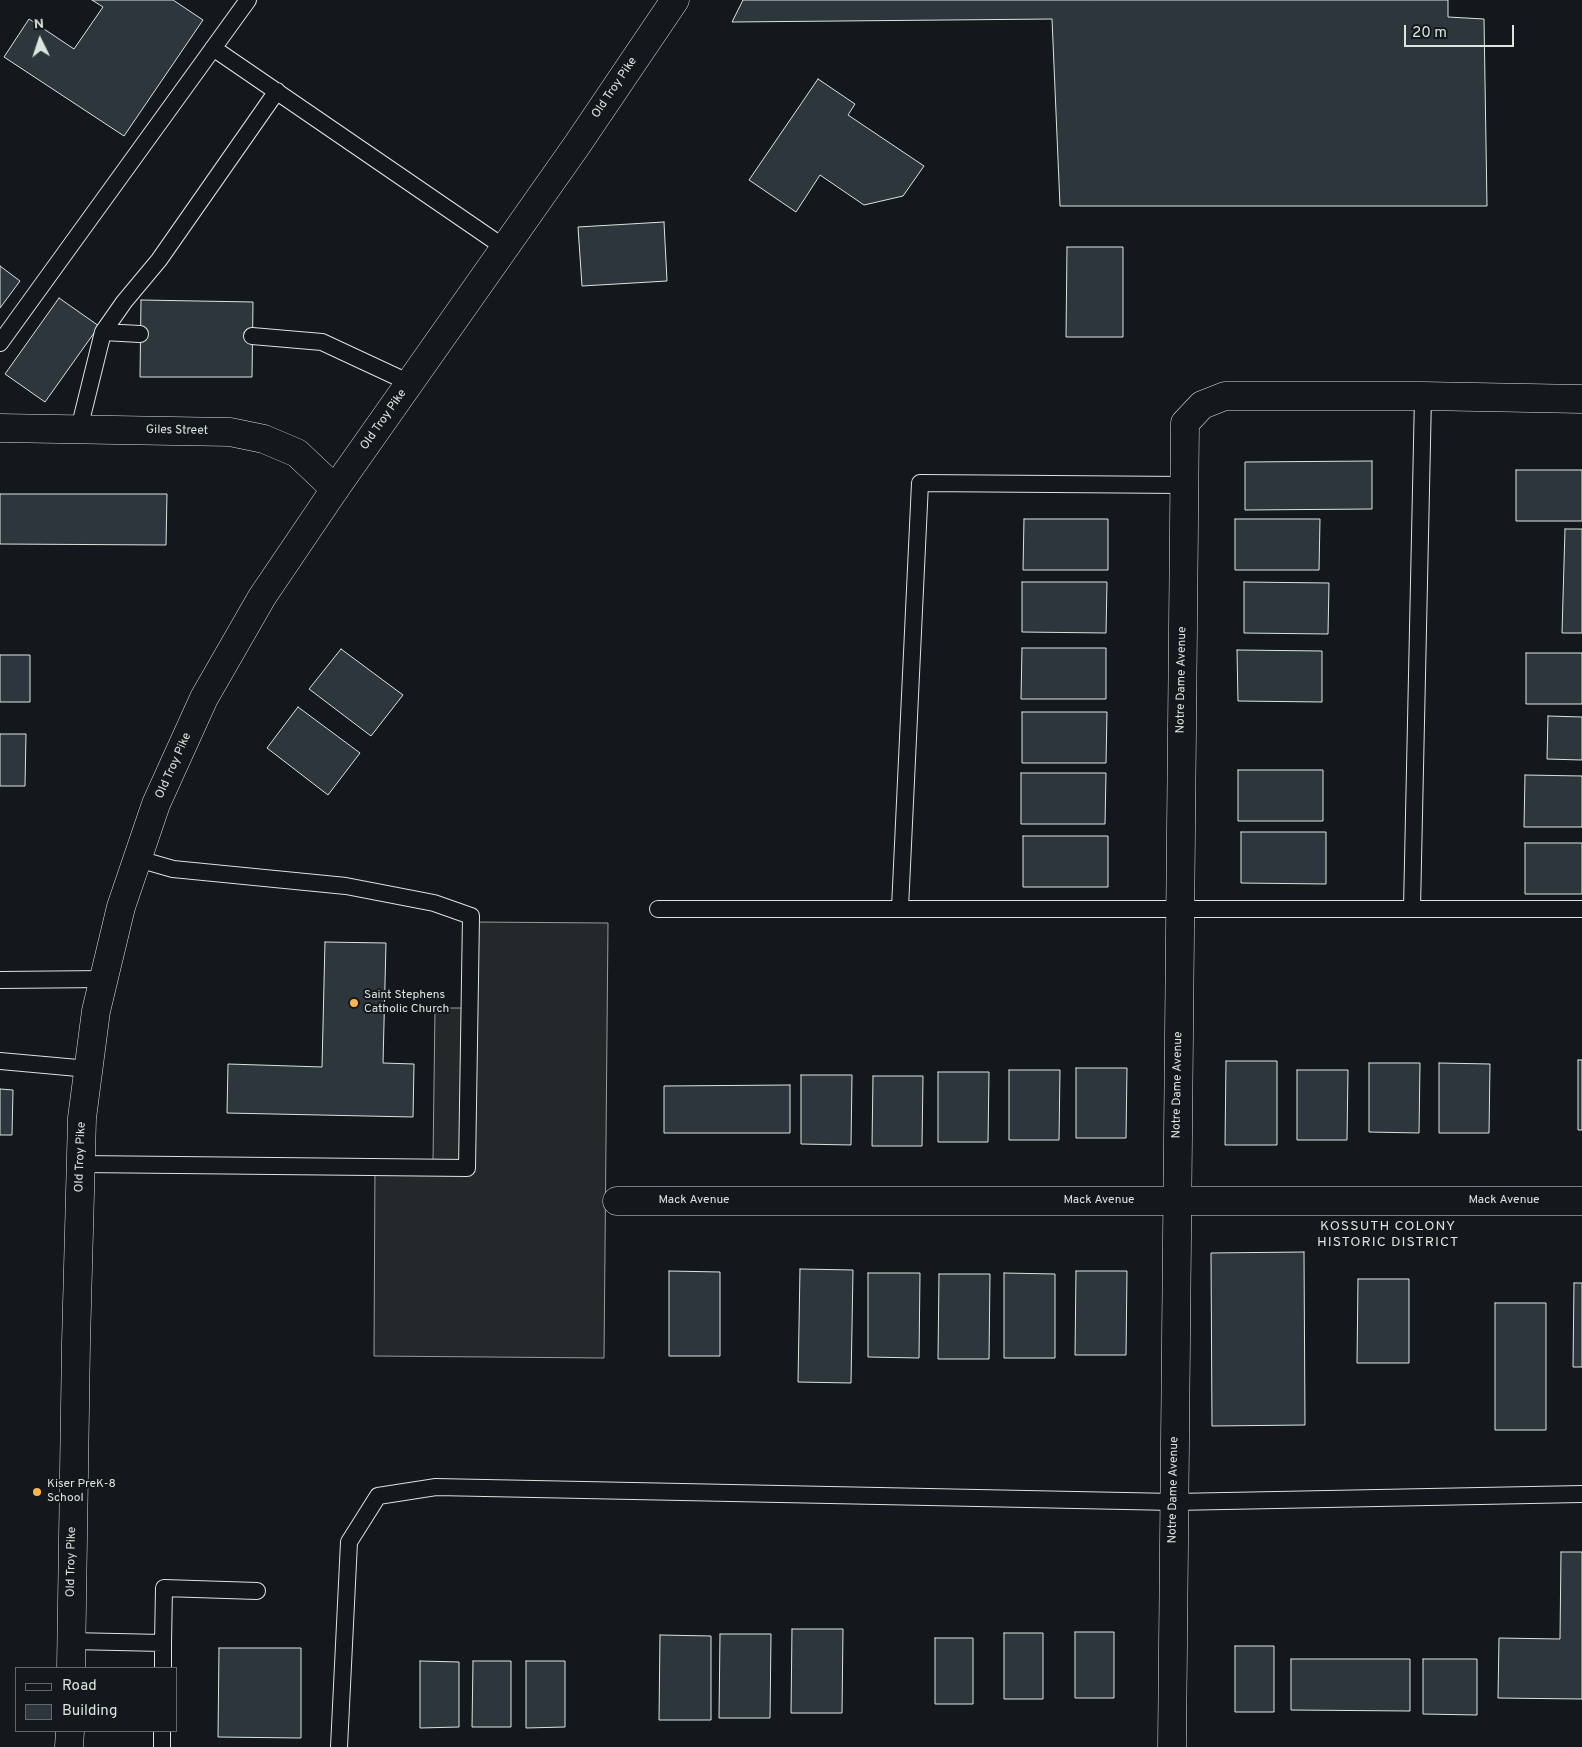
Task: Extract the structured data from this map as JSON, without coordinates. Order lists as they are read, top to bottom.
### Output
{
  "streets": {
    "street": [
      "Old Troy Pike",
      "Giles Street",
      "Notre Dame Avenue",
      "Mack Avenue"
    ]
  },
  "crossings": [
    ["Old Troy Pike", "Giles Street"],
    ["Notre Dame Avenue", "Mack Avenue"]
  ],
  "districts": ["KOSSUTH COLONY HISTORIC DISTRICT"],
  "places": ["Saint Stephens Catholic Church", "Kiser PreK-8 School"],
  "legend": ["Road", "Building"],
  "scale_bar": "20 m",
  "north": "top"
}
